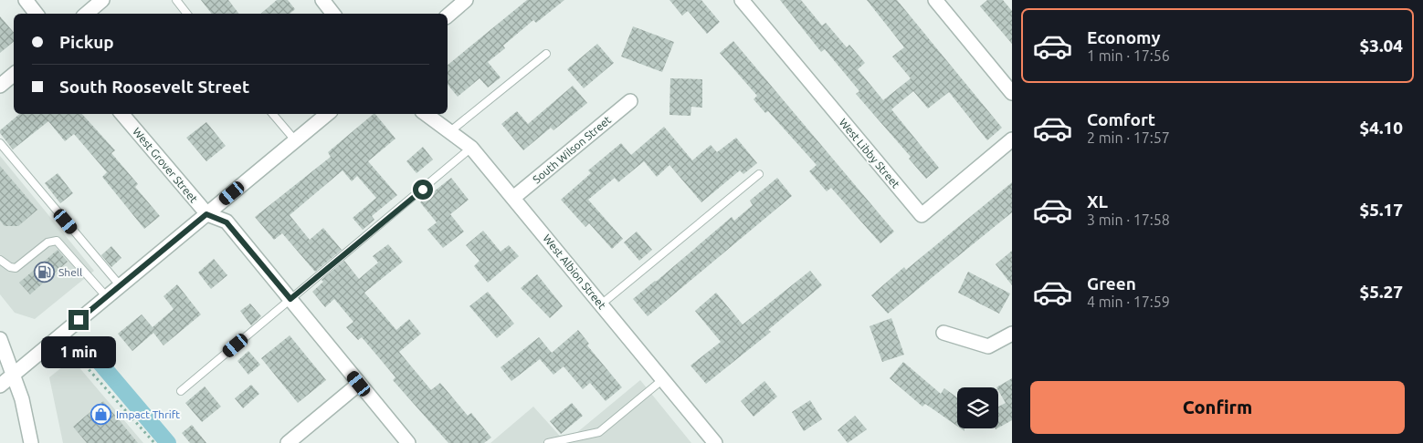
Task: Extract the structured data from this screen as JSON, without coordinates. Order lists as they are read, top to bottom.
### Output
{
  "streets": {
    "street": [
      "South Wilson Street",
      "West Libby Street",
      "West Grover Street",
      "West Albion Street"
    ]
  },
  "crossings": [
    ["South Wilson Street", "West Albion Street"]
  ],
  "places": {
    "fuel station": ["Shell"],
    "shop": ["Impact Thrift"]
  },
  "page": {
    "list": [
      {
        "name": "Economy",
        "note": "1 min · 17:56",
        "value": "$3.04"
      },
      {
        "name": "Comfort",
        "note": "2 min · 17:57",
        "value": "$4.10"
      },
      {
        "name": "XL",
        "note": "3 min · 17:58",
        "value": "$5.17"
      },
      {
        "name": "Green",
        "note": "4 min · 17:59",
        "value": "$5.27"
      }
    ],
    "banner": ["Pickup", "South Roosevelt Street"],
    "bubble": "1 min",
    "buttons": "Confirm"
  }
}
